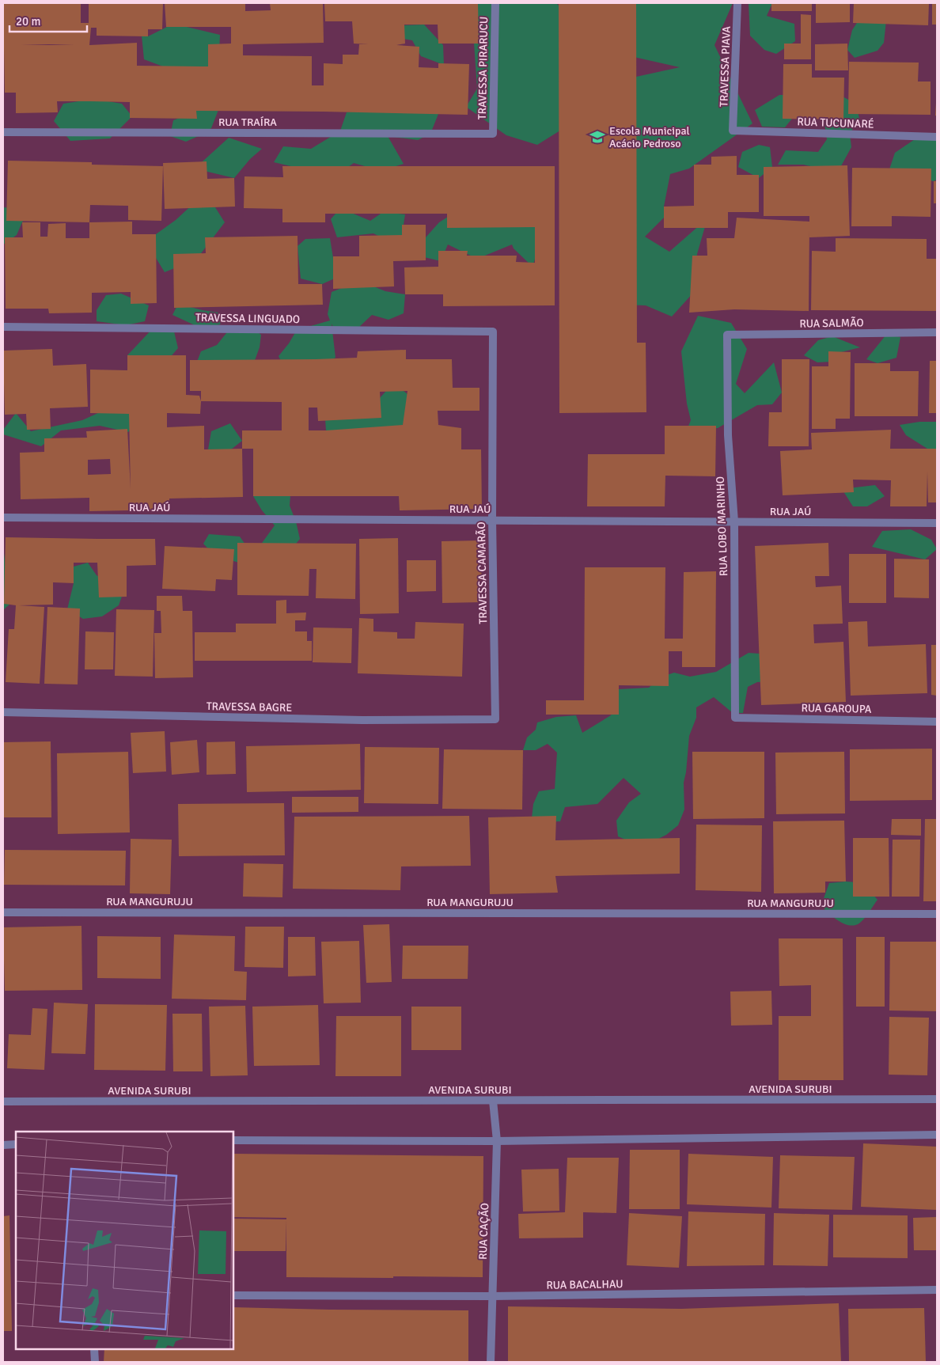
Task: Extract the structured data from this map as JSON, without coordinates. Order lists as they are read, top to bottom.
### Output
{
  "streets": {
    "street": [
      "TRAVESSA PIAVA",
      "TRAVESSA PIRARUCU",
      "RUA TRAÍRA",
      "RUA TUCUNARÉ",
      "TRAVESSA LINGUADO",
      "RUA SALMÃO",
      "RUA JAÚ",
      "RUA LOBO MARINHO",
      "TRAVESSA CAMARÃO",
      "TRAVESSA BAGRE",
      "RUA GAROUPA",
      "RUA MANGURUJU",
      "AVENIDA SURUBI",
      "RUA CAÇÃO",
      "RUA BACALHAU"
    ]
  },
  "crossings": [
    ["TRAVESSA PIAVA", "RUA TUCUNARÉ"],
    ["TRAVESSA PIRARUCU", "RUA TRAÍRA"],
    ["TRAVESSA LINGUADO", "TRAVESSA CAMARÃO"],
    ["RUA SALMÃO", "RUA LOBO MARINHO"],
    ["RUA JAÚ", "RUA LOBO MARINHO"],
    ["RUA JAÚ", "TRAVESSA CAMARÃO"],
    ["RUA LOBO MARINHO", "RUA GAROUPA"],
    ["TRAVESSA CAMARÃO", "TRAVESSA BAGRE"],
    ["AVENIDA SURUBI", "RUA CAÇÃO"],
    ["RUA CAÇÃO", "RUA BACALHAU"]
  ],
  "places": {
    "school or university": ["Escola Municipal Acácio Pedroso"]
  },
  "scale_bar": "20 m"
}
